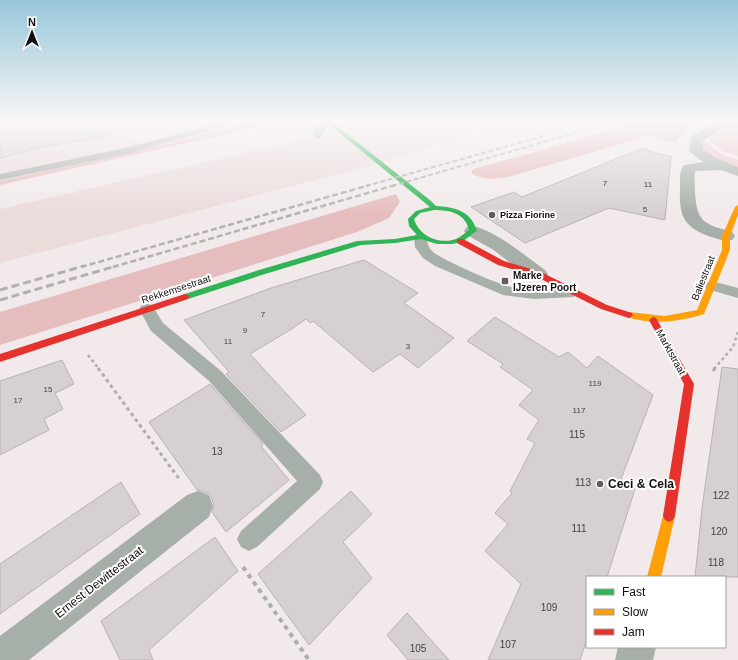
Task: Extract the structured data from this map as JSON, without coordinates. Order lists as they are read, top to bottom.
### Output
{
  "streets": {
    "street": [
      "Baliestraat",
      "Rekkemsestraat",
      "Marktstraat",
      "Ernest Dewittestraat"
    ]
  },
  "crossings": [
    ["Baliestraat", "Marktstraat"]
  ],
  "places": {
    "other": ["Pizza Fiorine", "Ceci & Cela"],
    "transit": ["Marke IJzeren Poort"]
  },
  "house_numbers": [
    "7",
    "11",
    "5",
    "7",
    "9",
    "11",
    "3",
    "119",
    "15",
    "17",
    "117",
    "115",
    "13",
    "113",
    "122",
    "111",
    "120",
    "118",
    "109",
    "107",
    "105"
  ],
  "legend": ["Fast", "Slow", "Jam"],
  "north": "top"
}
